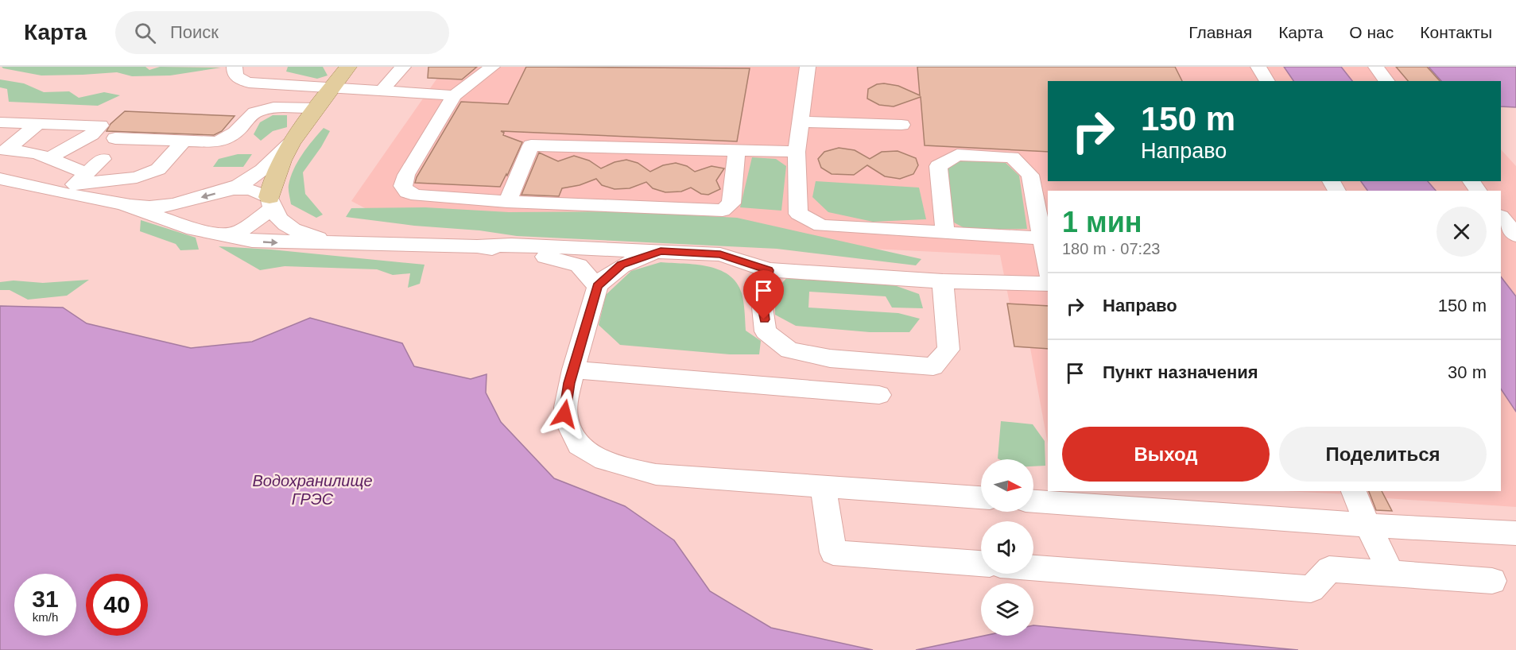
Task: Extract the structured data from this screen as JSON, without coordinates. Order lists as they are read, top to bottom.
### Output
{
  "water": ["Водохранилище ГРЭС"],
  "north": "right",
  "page": {
    "header": "Карта",
    "search": "Поиск",
    "nav": [
      "Главная",
      "Карта",
      "О нас",
      "Контакты"
    ],
    "turn": ["150 m", "Направо"],
    "heading": ["1 мин", "180 m · 07:23"],
    "list": [
      {
        "name": "Направо",
        "value": "150 m"
      },
      {
        "name": "Пункт назначения",
        "value": "30 m"
      }
    ],
    "buttons": ["Выход", "Поделиться"],
    "speed": "31 km/h",
    "limit": "40"
  }
}
